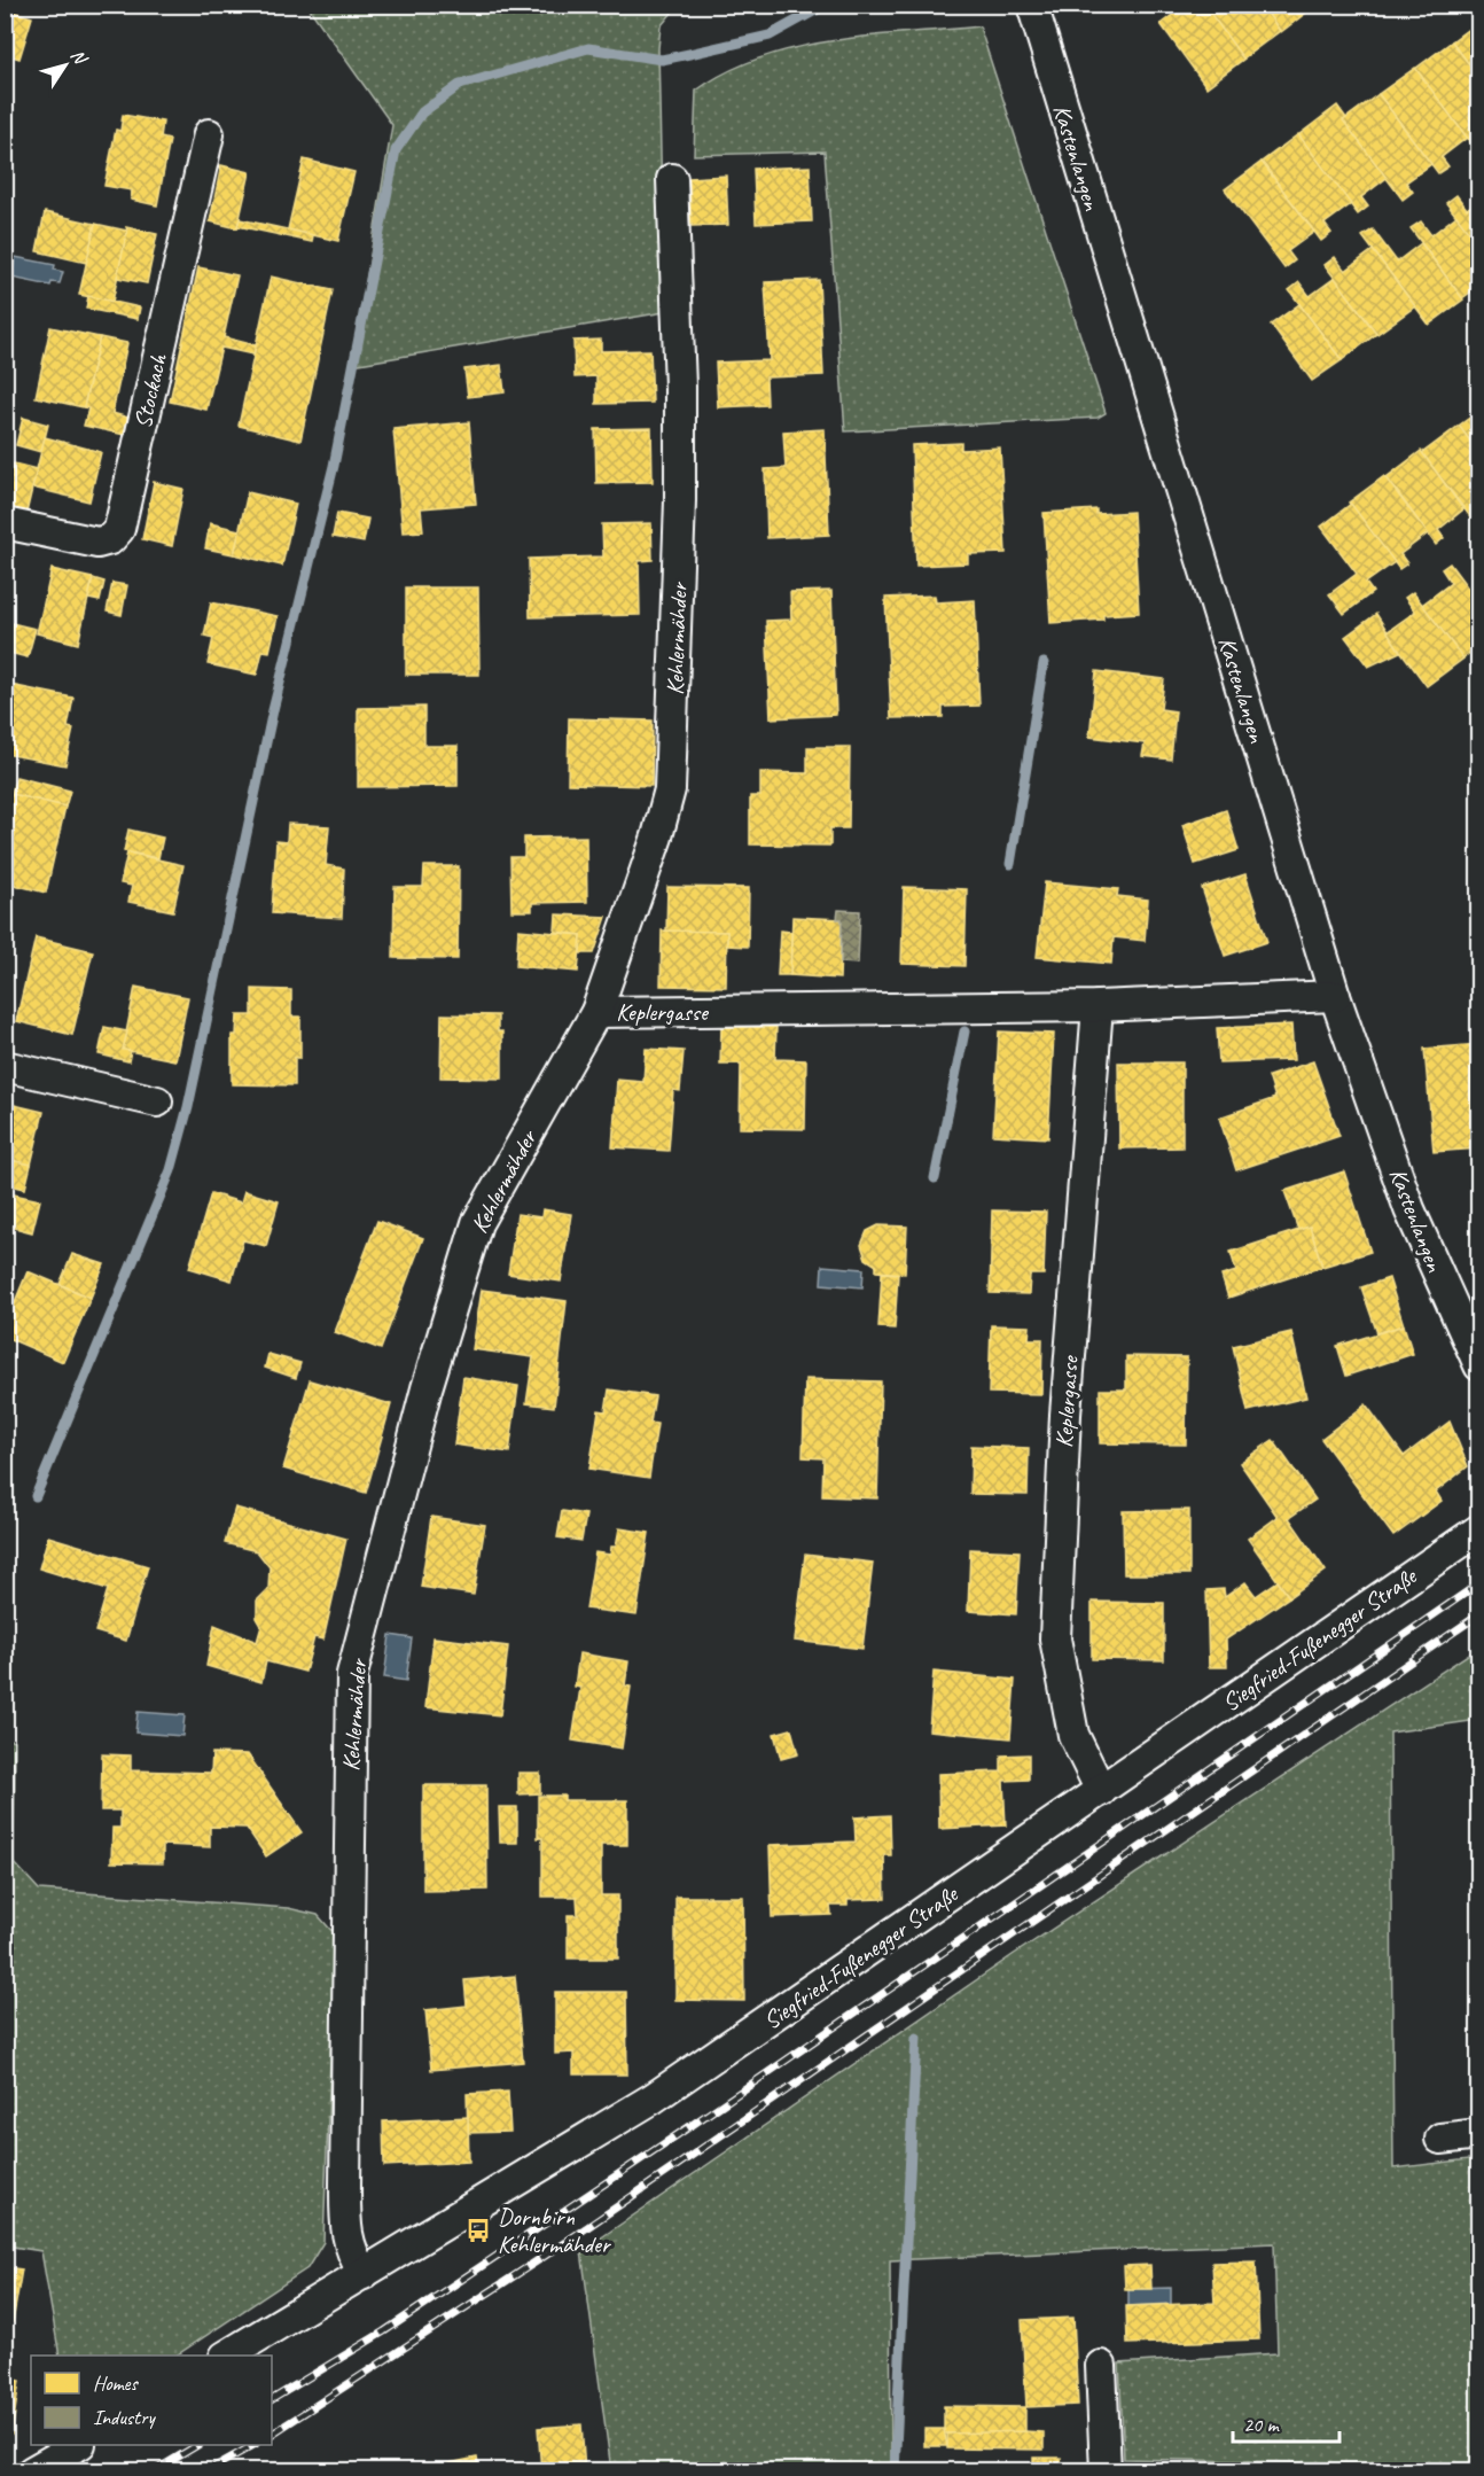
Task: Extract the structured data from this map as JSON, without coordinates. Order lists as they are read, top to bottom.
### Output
{
  "streets": {
    "street": [
      "Kastenlangen",
      "Stockach",
      "Kehlermähder",
      "Keplergasse",
      "Siegfried-Fußenegger Straße"
    ]
  },
  "crossings": [
    ["Kastenlangen", "Keplergasse"],
    ["Kehlermähder", "Keplergasse"],
    ["Kehlermähder", "Siegfried-Fußenegger Straße"],
    ["Keplergasse", "Siegfried-Fußenegger Straße"]
  ],
  "places": {
    "bus stop": ["Dornbirn Kehlermähder"]
  },
  "legend": ["Homes", "Industry"],
  "scale_bar": "20 m",
  "north": "top right"
}
